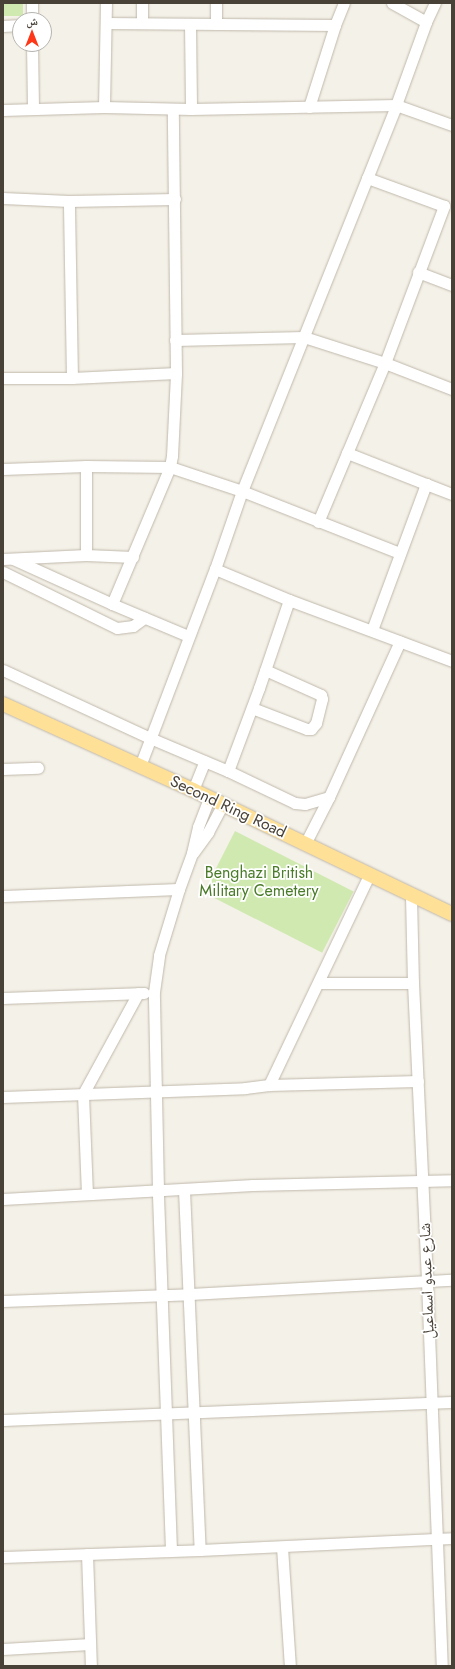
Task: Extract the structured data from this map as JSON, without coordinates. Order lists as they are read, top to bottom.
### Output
{
  "streets": {
    "main road": ["Second Ring Road"],
    "street": ["شارع عبدو اسماعيل"]
  },
  "crossings": [
    ["Second Ring Road", "شارع عبدو اسماعيل"]
  ],
  "parks": ["Benghazi British Military Cemetery"],
  "north": "top"
}
